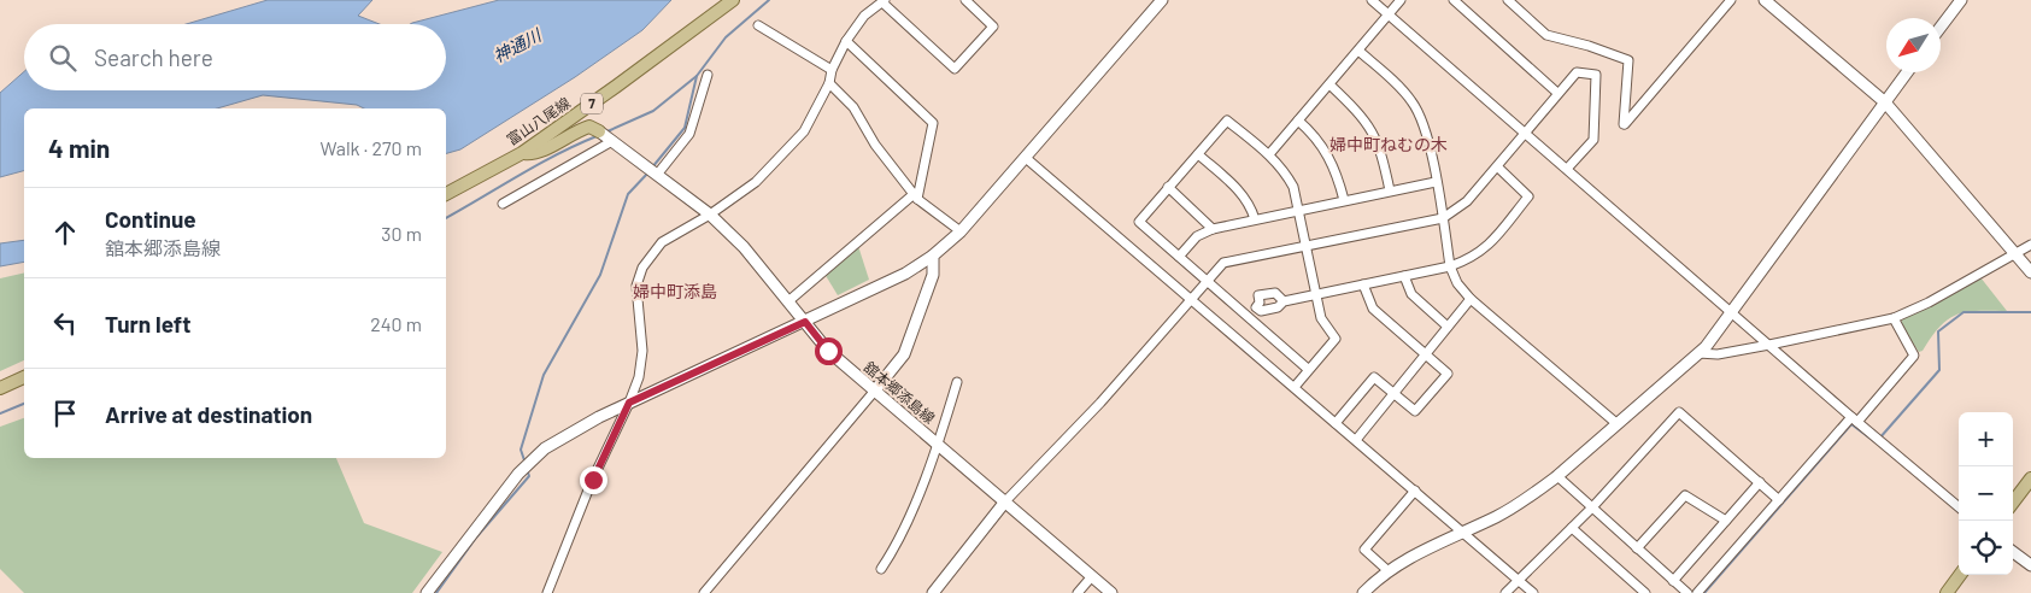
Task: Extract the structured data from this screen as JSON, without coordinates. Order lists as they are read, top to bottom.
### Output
{
  "streets": {
    "main road": ["7", "富山八尾線"],
    "street": ["舘本郷添島線"]
  },
  "districts": ["婦中町ねむの木", "婦中町添島"],
  "water": ["神通川"],
  "north": "bottom left",
  "page": {
    "search": "Search here",
    "heading": ["4 min", "Walk · 270 m"],
    "list": [
      ["Continue", "舘本郷添島線", "30 m"],
      ["Turn left", "240 m"],
      "Arrive at destination"
    ],
    "map_buttons": ["+", "−"]
  }
}
